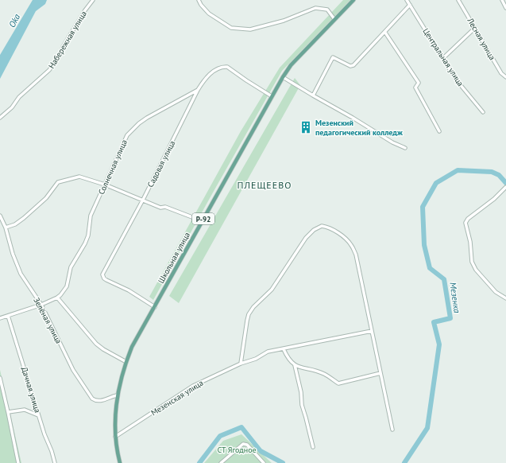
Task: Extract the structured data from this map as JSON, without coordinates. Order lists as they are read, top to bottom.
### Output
{
  "streets": {
    "main road": ["Р-92", "Школьная улица"],
    "street": [
      "Лесная улица",
      "Набережная улица",
      "Центральная улица",
      "Садовая улица",
      "Солнечная улица",
      "Зелёная улица",
      "Дачная улица",
      "Мезенская улица"
    ]
  },
  "crossings": [
    ["Садовая улица", "Солнечная улица"],
    ["Садовая улица", "Школьная улица"],
    ["Р-92", "Школьная улица"],
    ["Р-92", "Зелёная улица"],
    ["Р-92", "Мезенская улица"]
  ],
  "districts": ["ПЛЕЩЕЕВО"],
  "water": ["Oka", "Мезенка"],
  "parks": ["СТ Ягодное"],
  "places": {
    "building": ["Мезенский педагогический колледж"]
  }
}
